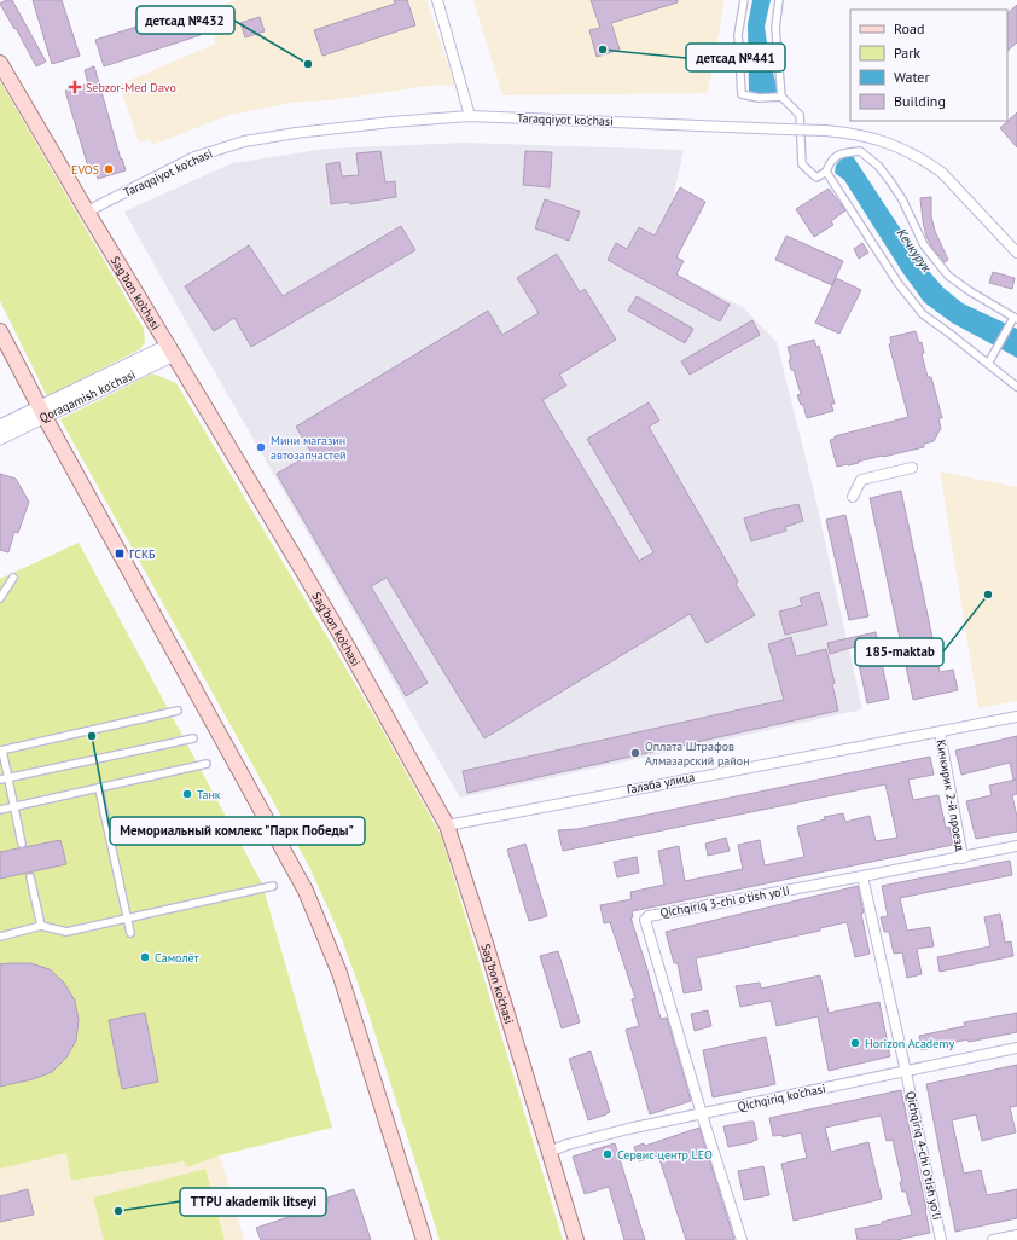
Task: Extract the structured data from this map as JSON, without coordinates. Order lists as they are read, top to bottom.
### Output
{
  "streets": {
    "main road": ["Sag’bon ko’chasi", "Qoraqamish ko'chasi"],
    "street": [
      "Taraqqiyot ko'chasi",
      "Галаба улица",
      "Кичкирик 2-й проезд",
      "Qichqiriq 3-chi o'tish yo'li",
      "Qichqiriq ko'chasi",
      "Qichqiriq 4-chi o'tish yo'li"
    ]
  },
  "crossings": [
    ["Taraqqiyot ko'chasi", "Sag’bon ko’chasi"],
    ["Sag’bon ko’chasi", "Qoraqamish ko'chasi"],
    ["Sag’bon ko’chasi", "Галаба улица"],
    ["Sag’bon ko’chasi", "Qichqiriq ko'chasi"],
    ["Галаба улица", "Кичкирик 2-й проезд"],
    ["Кичкирик 2-й проезд", "Qichqiriq 3-chi o'tish yo'li"],
    ["Qichqiriq 3-chi o'tish yo'li", "Qichqiriq ko'chasi"],
    ["Qichqiriq ko'chasi", "Qichqiriq 4-chi o'tish yo'li"]
  ],
  "water": ["Кечкурук"],
  "places": {
    "other": [
      "детсад №441",
      "детсад №432",
      "EVOS",
      "Мини магазин автозапчастей",
      "185-maktab",
      "Мемориальный комлекс \"Парк Победы\"",
      "Оплата Штрафов Aлмазарский район",
      "Танк",
      "Самолёт",
      "Horizon Academy",
      "Сервис центр LEO",
      "TTPU akademik litseyi"
    ],
    "health": ["Sebzor-Med Davo"],
    "transit": ["ГСКБ"]
  },
  "legend": [
    "Road",
    "Park",
    "Water",
    "Building"
  ]
}
